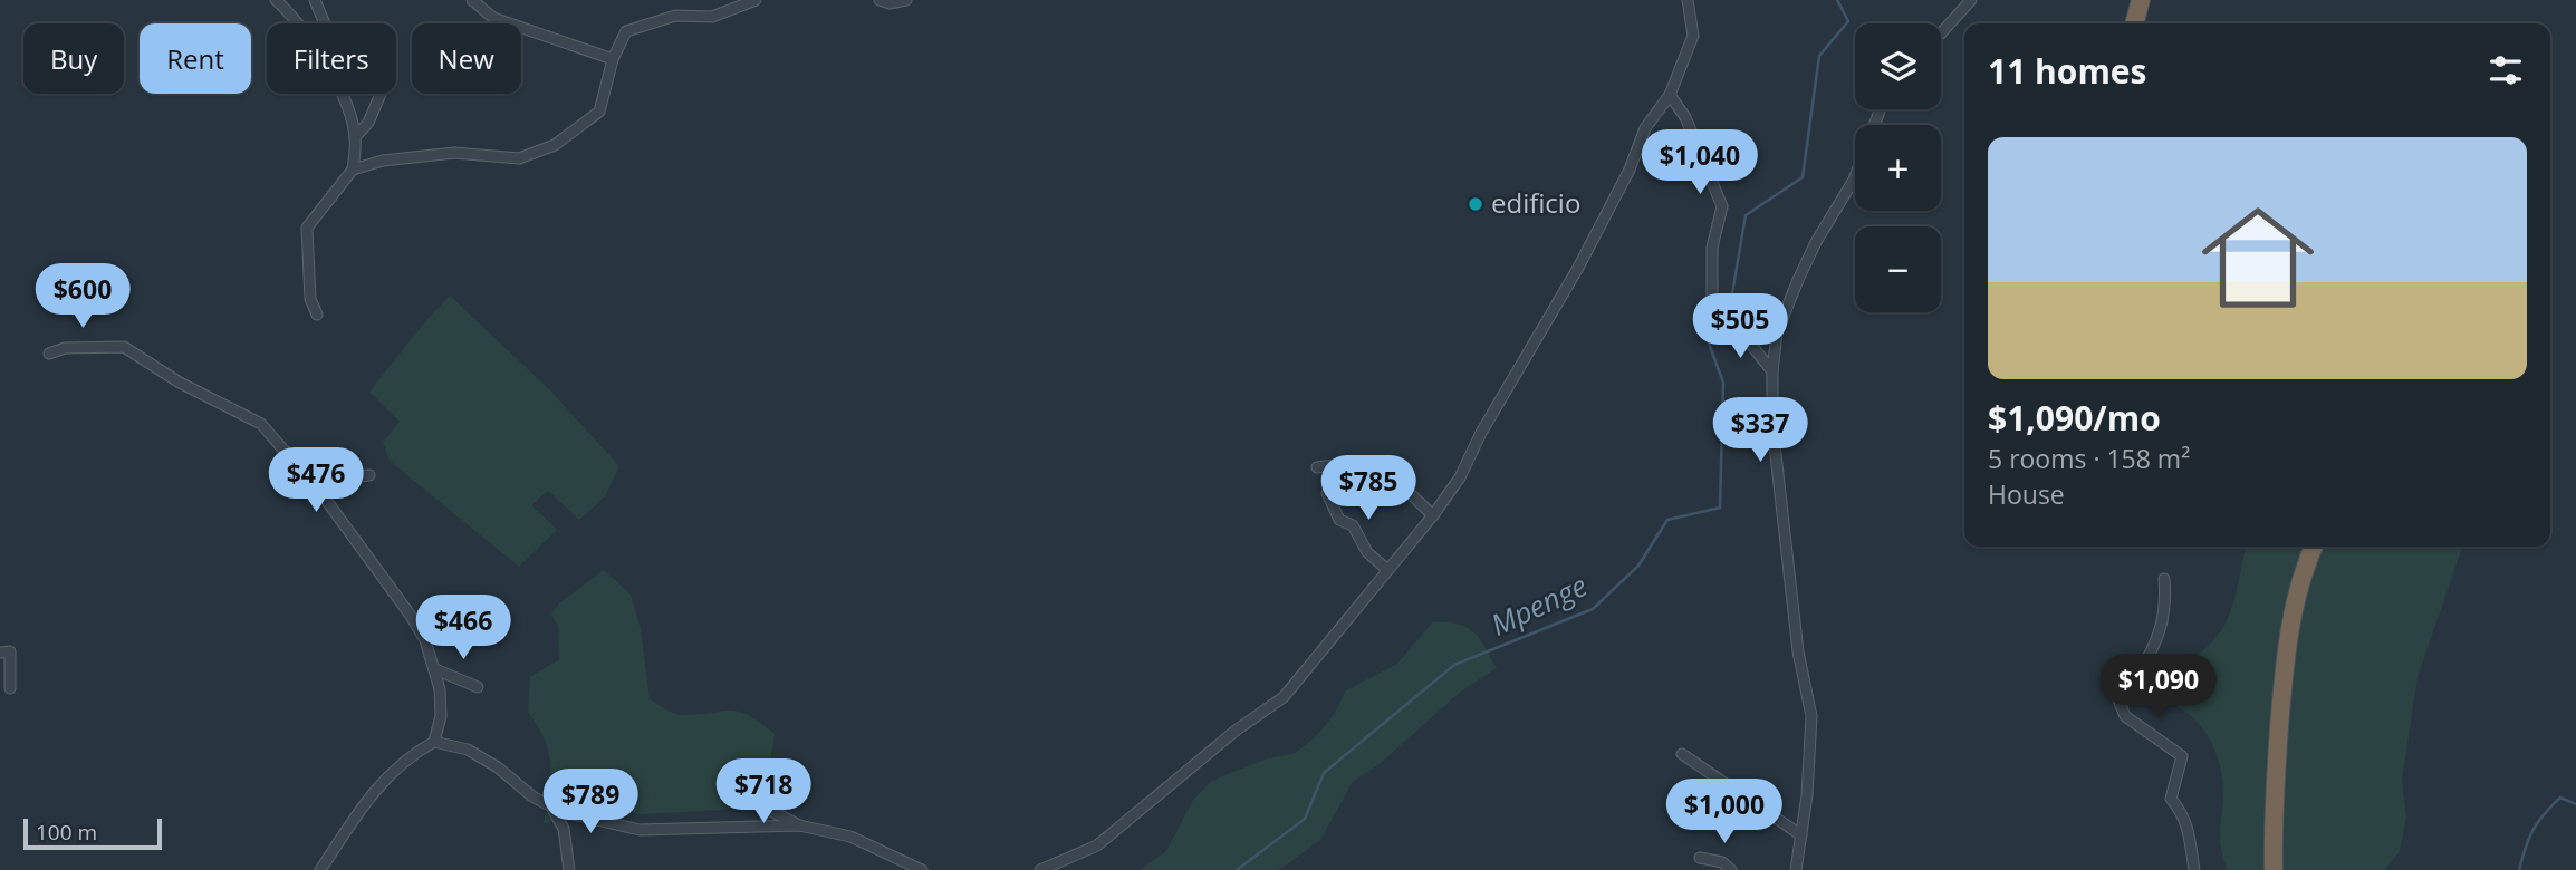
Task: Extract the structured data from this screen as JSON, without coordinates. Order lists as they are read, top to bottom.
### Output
{
  "water": ["Mpenge"],
  "places": ["edificio"],
  "scale_bar": "100 m",
  "page": {
    "map_buttons": ["+", "−"],
    "chip": [
      "Buy",
      "Rent",
      "Filters",
      "New"
    ],
    "heading": "11 homes",
    "list": [
      {
        "name": "$1,090/mo",
        "note": "5 rooms · 158 m² · House"
      }
    ],
    "price": [
      "$1,040",
      "$600",
      "$505",
      "$337",
      "$476",
      "$785",
      "$466",
      "$1,090",
      "$718",
      "$789",
      "$1,000"
    ],
    "scale": "100 m"
  }
}
